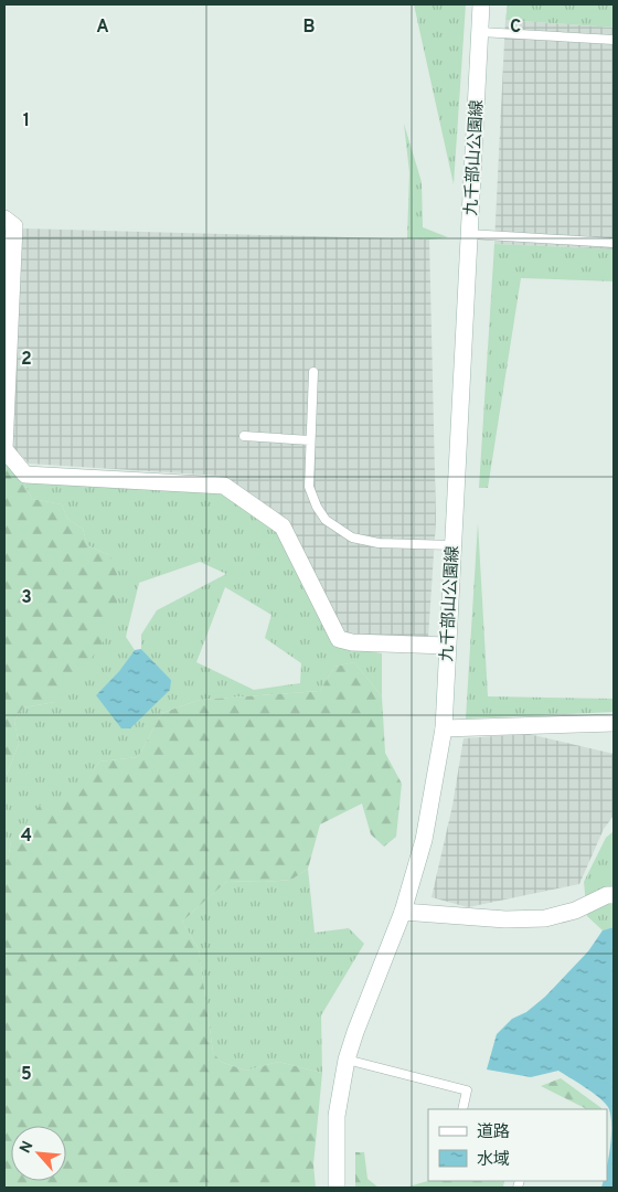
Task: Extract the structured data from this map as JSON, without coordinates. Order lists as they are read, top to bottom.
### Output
{
  "streets": {
    "main road": ["九千部山公園線"]
  },
  "legend": ["道路", "水域"],
  "north": "top left",
  "grid": {
    "columns": ["A", "B", "C"],
    "rows": [
      "1",
      "2",
      "3",
      "4",
      "5"
    ]
  }
}
